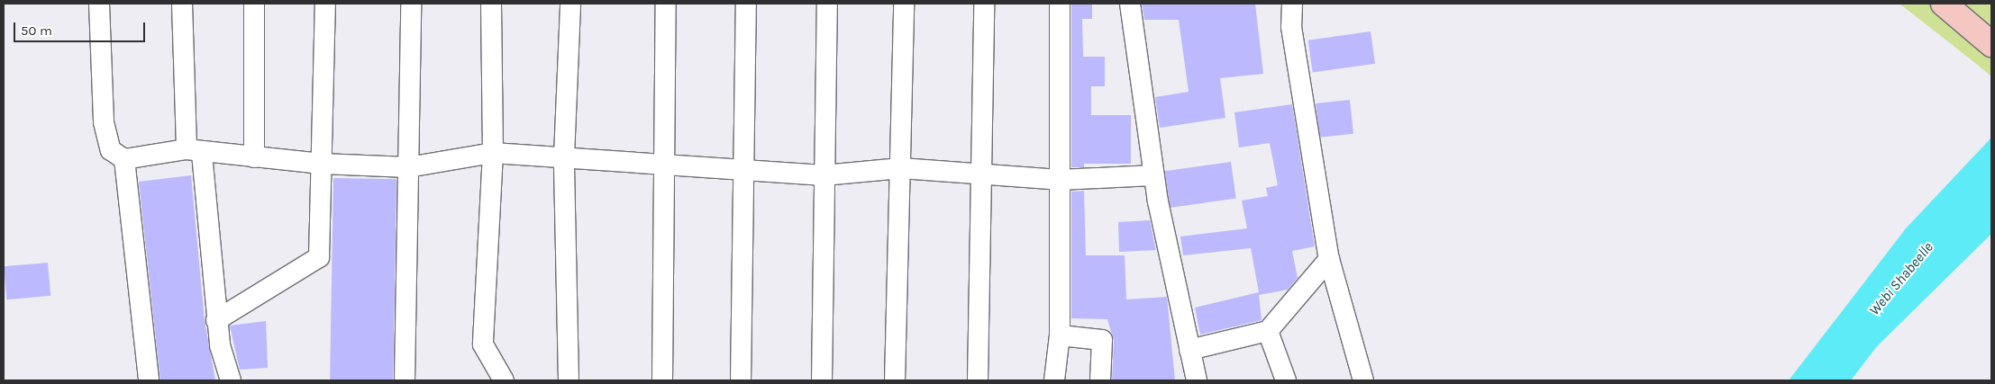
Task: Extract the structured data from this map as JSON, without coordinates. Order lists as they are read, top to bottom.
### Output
{
  "water": ["Webi Shabeelle"],
  "scale_bar": "50 m"
}
